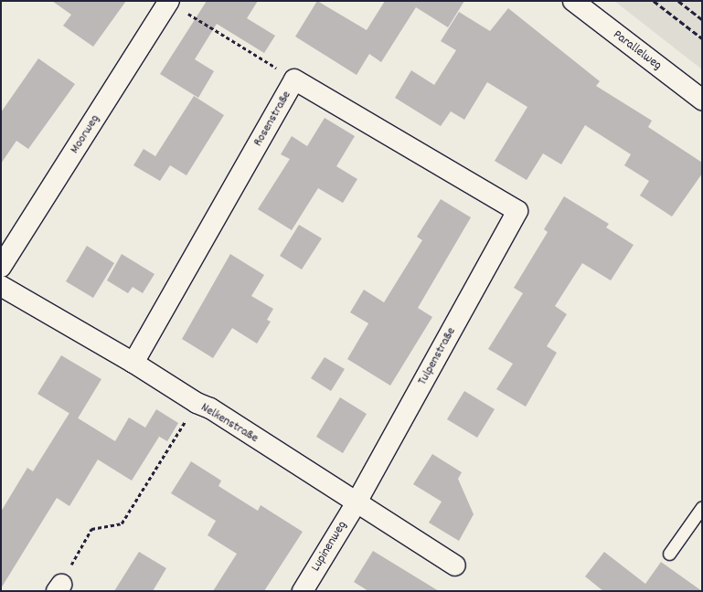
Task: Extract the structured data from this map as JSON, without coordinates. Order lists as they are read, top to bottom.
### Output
{
  "streets": {
    "street": [
      "Parallelweg",
      "Rosenstraße",
      "Moorweg",
      "Tulpenstraße",
      "Nelkenstraße",
      "Lupinenweg"
    ]
  },
  "crossings": [
    ["Rosenstraße", "Tulpenstraße"],
    ["Rosenstraße", "Nelkenstraße"],
    ["Tulpenstraße", "Nelkenstraße"],
    ["Tulpenstraße", "Lupinenweg"],
    ["Nelkenstraße", "Lupinenweg"]
  ]
}
